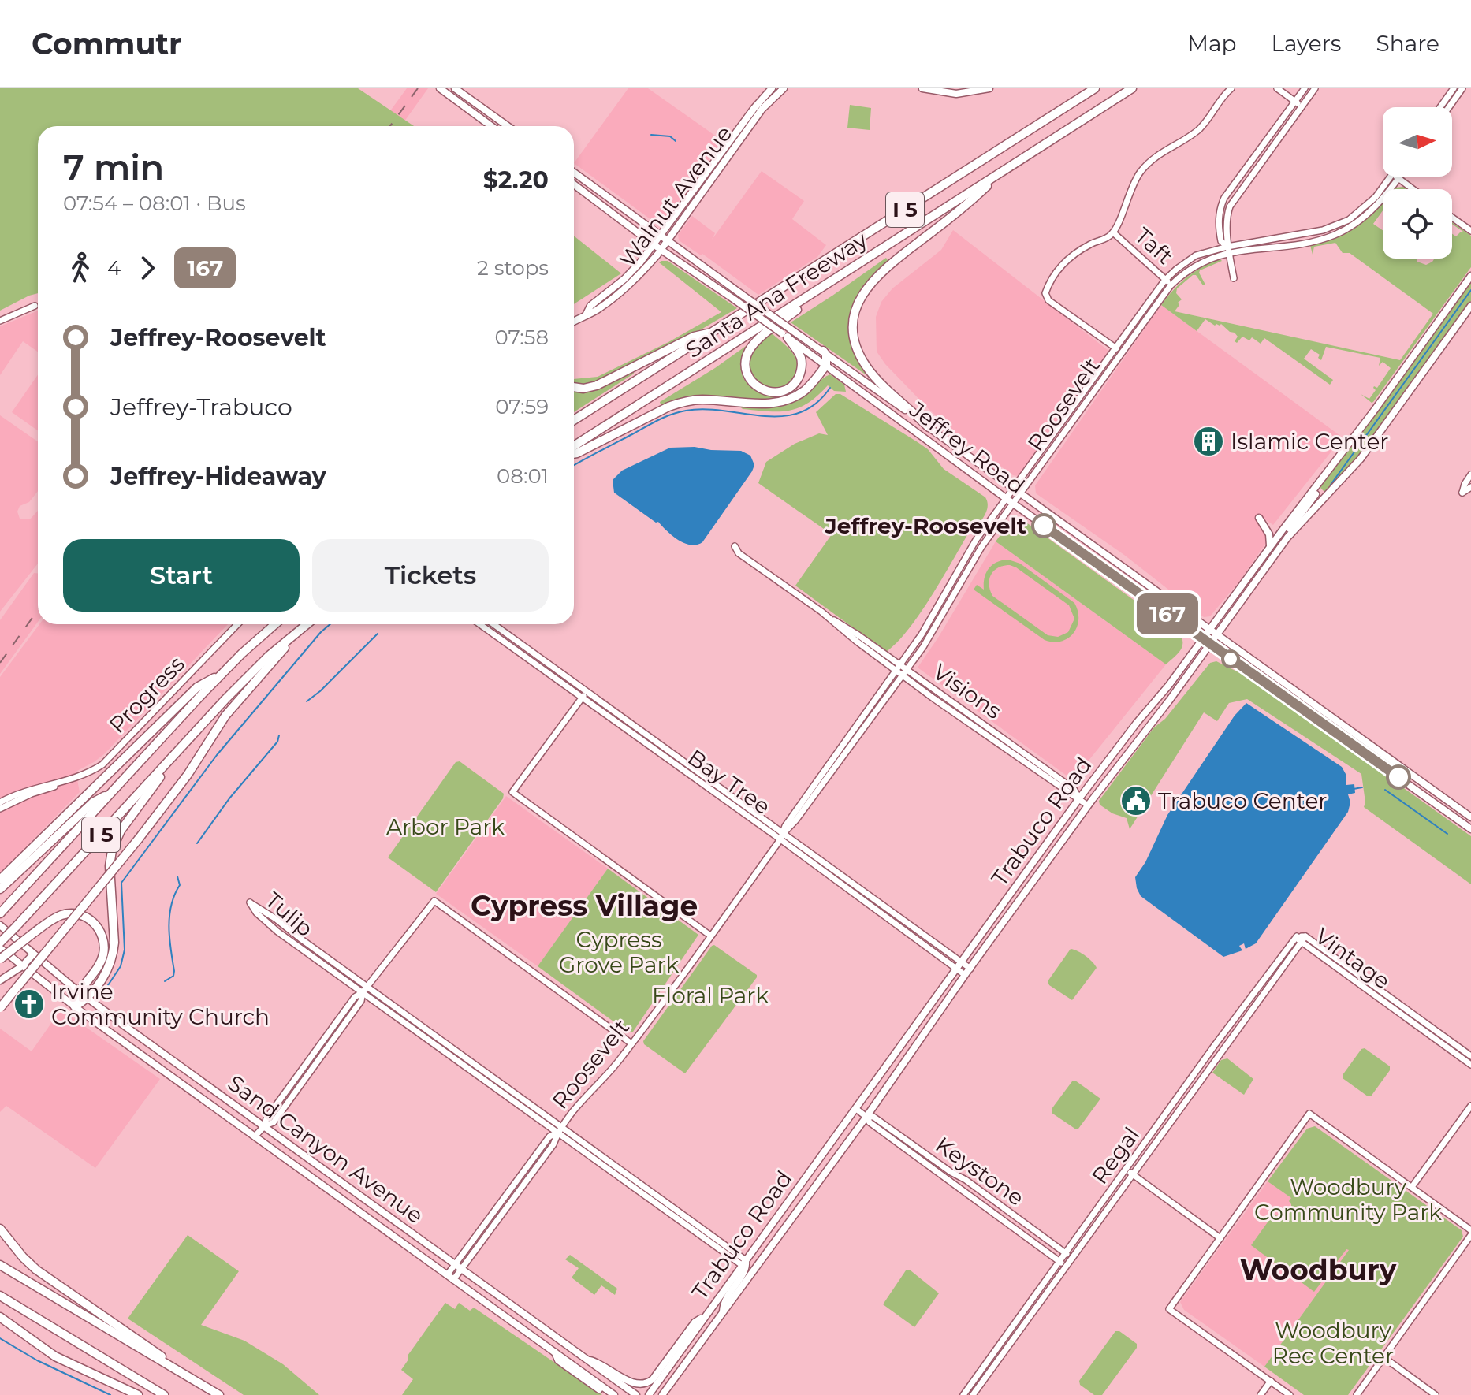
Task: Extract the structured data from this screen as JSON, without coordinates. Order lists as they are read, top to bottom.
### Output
{
  "streets": {
    "highway": ["I 5", "Santa Ana Freeway"],
    "main road": [
      "Walnut Avenue",
      "Jeffrey Road",
      "Trabuco Road",
      "Sand Canyon Avenue"
    ],
    "street": [
      "Taft",
      "Roosevelt",
      "Visions",
      "Progress",
      "Bay Tree",
      "Tulip",
      "Vintage",
      "Regal",
      "Keystone"
    ]
  },
  "crossings": [
    ["Walnut Avenue", "Jeffrey Road"],
    ["Taft", "Roosevelt"],
    ["Roosevelt", "Jeffrey Road"],
    ["Roosevelt", "Visions"],
    ["Roosevelt", "Bay Tree"],
    ["Roosevelt", "Tulip"],
    ["Roosevelt", "Sand Canyon Avenue"],
    ["Jeffrey Road", "Trabuco Road"],
    ["Visions", "Trabuco Road"],
    ["Bay Tree", "Trabuco Road"],
    ["Trabuco Road", "Tulip"],
    ["Trabuco Road", "Keystone"],
    ["Vintage", "Regal"],
    ["Regal", "Keystone"]
  ],
  "districts": ["Cypress Village", "Woodbury"],
  "parks": [
    "Arbor Park",
    "Cypress Grove Park",
    "Floral Park",
    "Woodbury Community Park",
    "Woodbury Rec Center"
  ],
  "places": {
    "building": ["Islamic Center"],
    "other": ["Jeffrey-Roosevelt"],
    "public building": ["Trabuco Center"],
    "church": ["Irvine Community Church"]
  },
  "lines": ["bus line 167"],
  "north": "right",
  "page": {
    "header": "Commutr",
    "nav": ["Map", "Layers", "Share"],
    "on_map": "167",
    "heading": ["7 min", "07:54 – 08:01 · Bus", "$2.20"],
    "legs": ["4", "167", "2 stops"],
    "list": [
      {
        "name": "Jeffrey-Roosevelt",
        "value": "07:58"
      },
      {
        "name": "Jeffrey-Trabuco",
        "value": "07:59"
      },
      {
        "name": "Jeffrey-Hideaway",
        "value": "08:01"
      }
    ],
    "buttons": ["Start", "Tickets"]
  }
}
